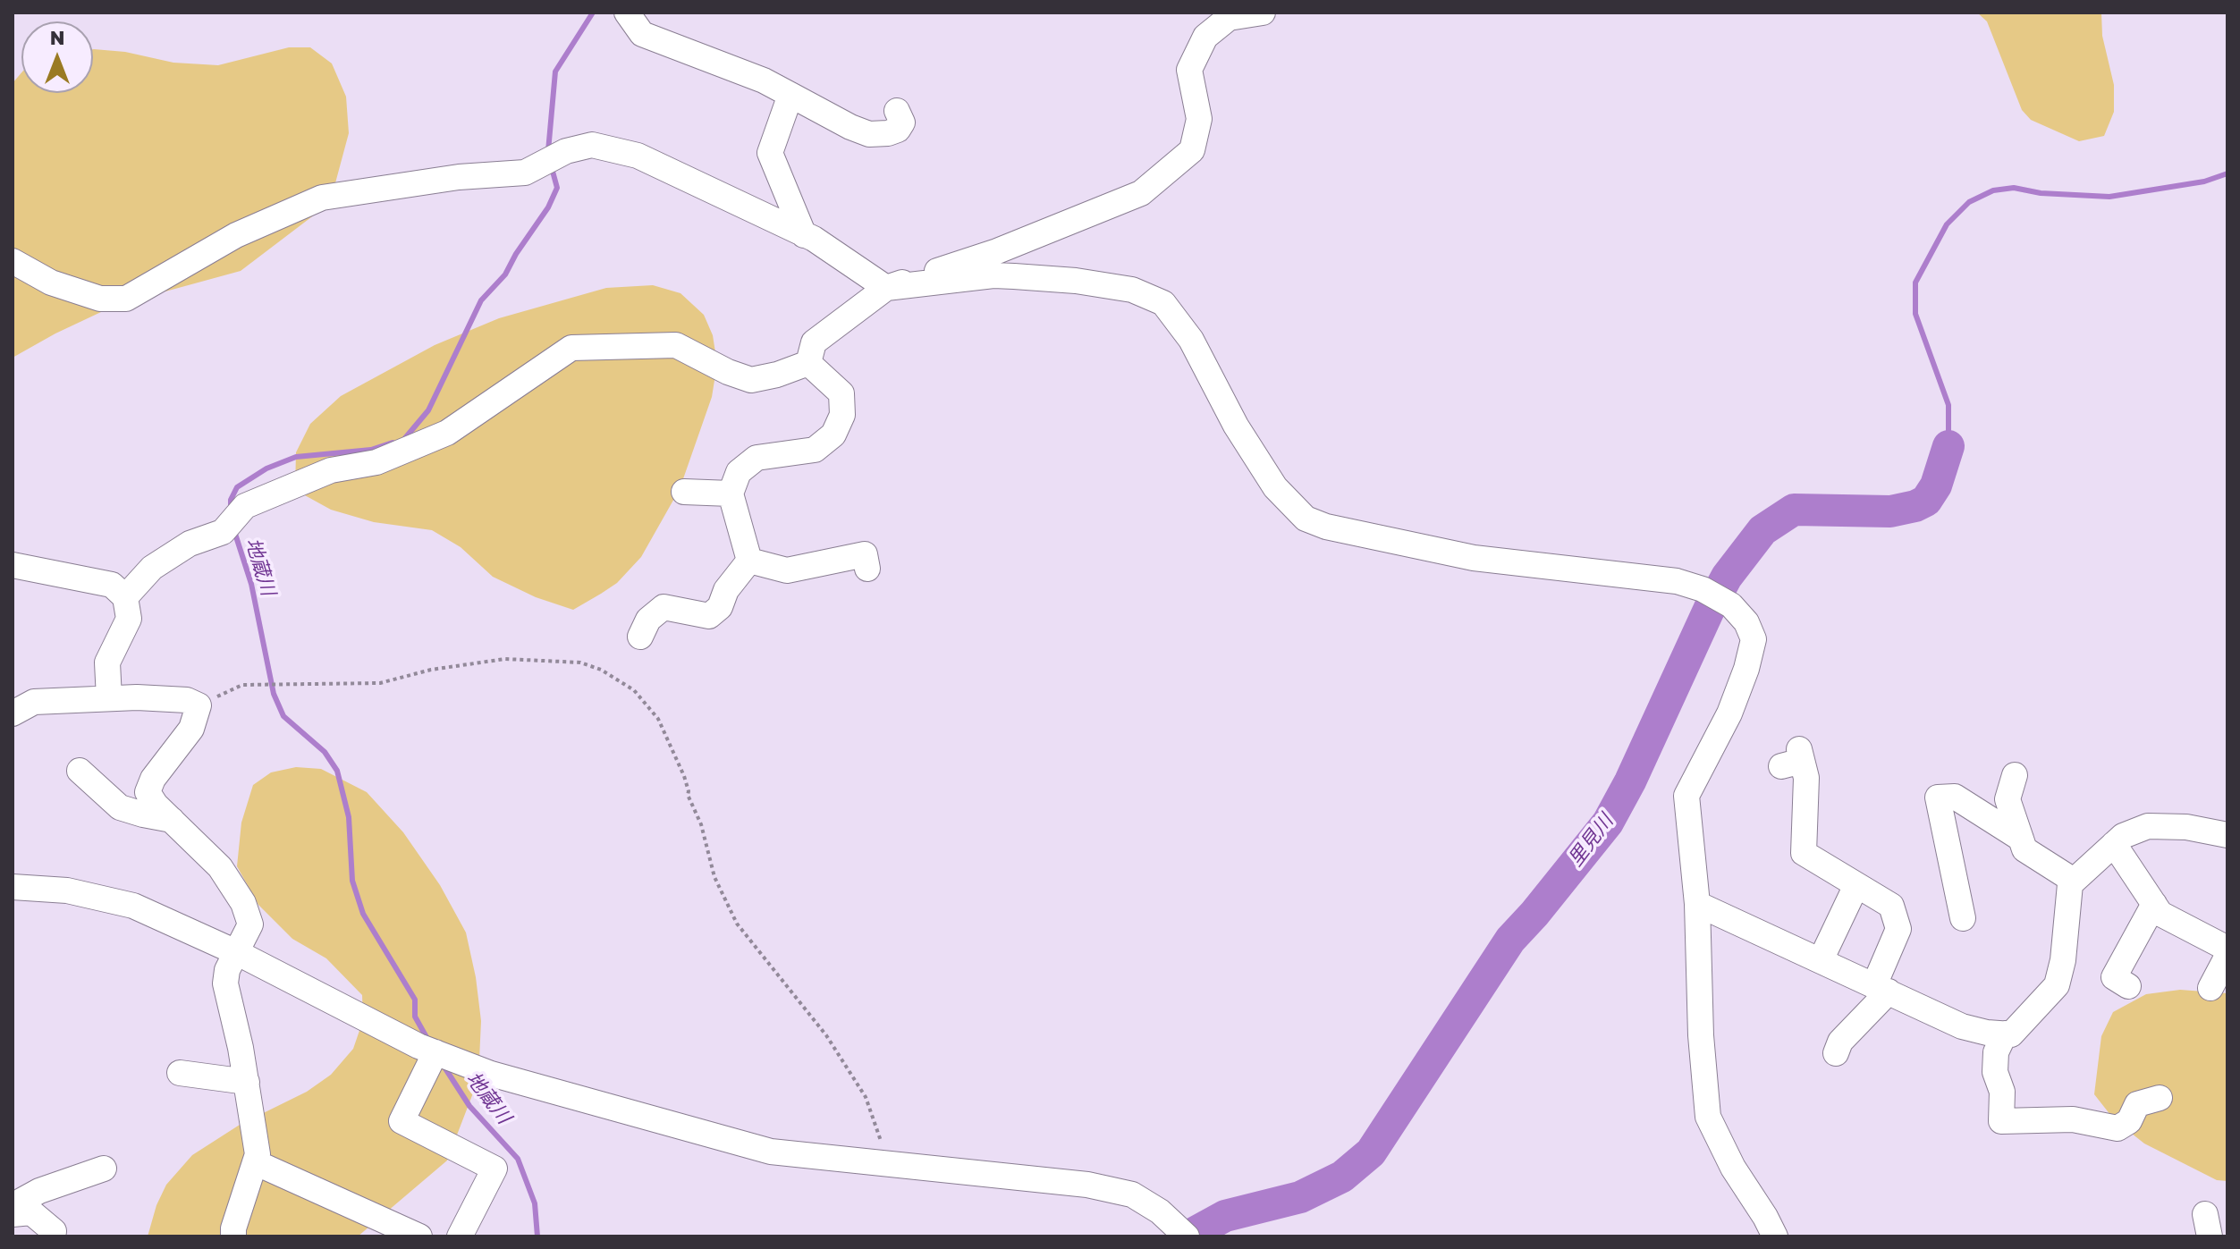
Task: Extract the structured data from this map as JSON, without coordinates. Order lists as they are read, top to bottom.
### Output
{
  "water": ["地蔵川", "里見川"],
  "north": "top"
}
